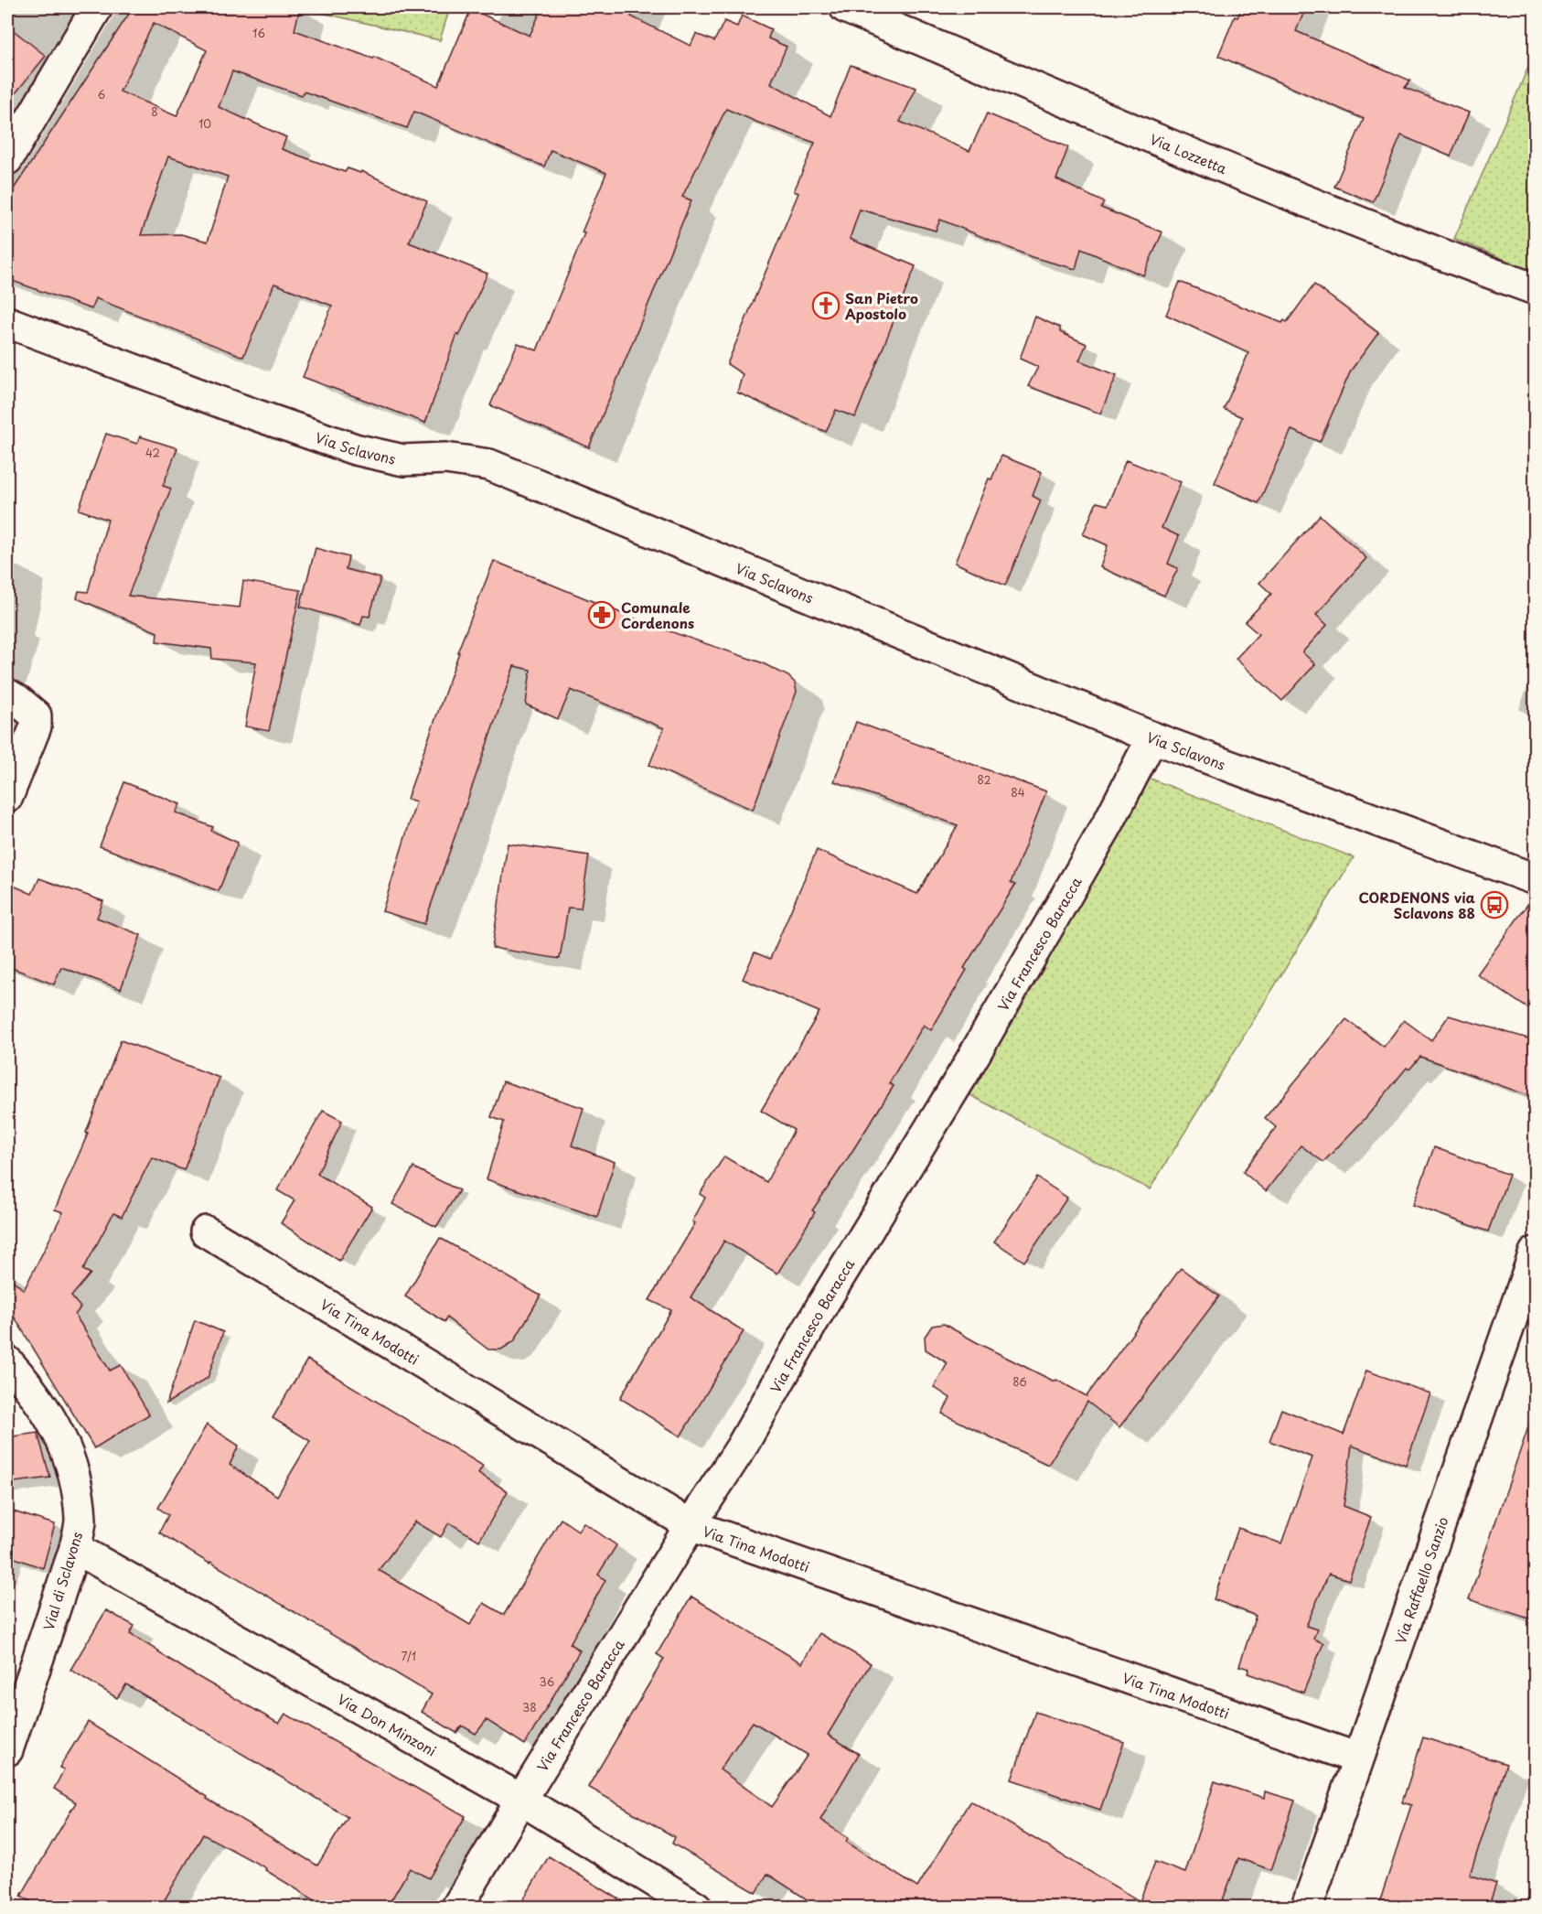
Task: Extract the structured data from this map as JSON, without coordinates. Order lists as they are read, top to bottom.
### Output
{
  "streets": {
    "street": [
      "Via Lozzetta",
      "Via Sclavons",
      "Via Francesco Baracca",
      "Via Tina Modotti",
      "Via Raffaello Sanzio",
      "Vial di Sclavons",
      "Via Don Minzoni"
    ]
  },
  "crossings": [
    ["Via Sclavons", "Via Francesco Baracca"],
    ["Via Francesco Baracca", "Via Tina Modotti"],
    ["Via Francesco Baracca", "Via Don Minzoni"],
    ["Via Tina Modotti", "Via Raffaello Sanzio"],
    ["Vial di Sclavons", "Via Don Minzoni"]
  ],
  "places": {
    "church": ["San Pietro Apostolo"],
    "pharmacy": ["Comunale Cordenons"],
    "bus stop": ["CORDENONS via Sclavons 88"]
  },
  "house_numbers": [
    "16",
    "6",
    "8",
    "10",
    "42",
    "82",
    "84",
    "86",
    "7/1",
    "36",
    "38"
  ]
}
